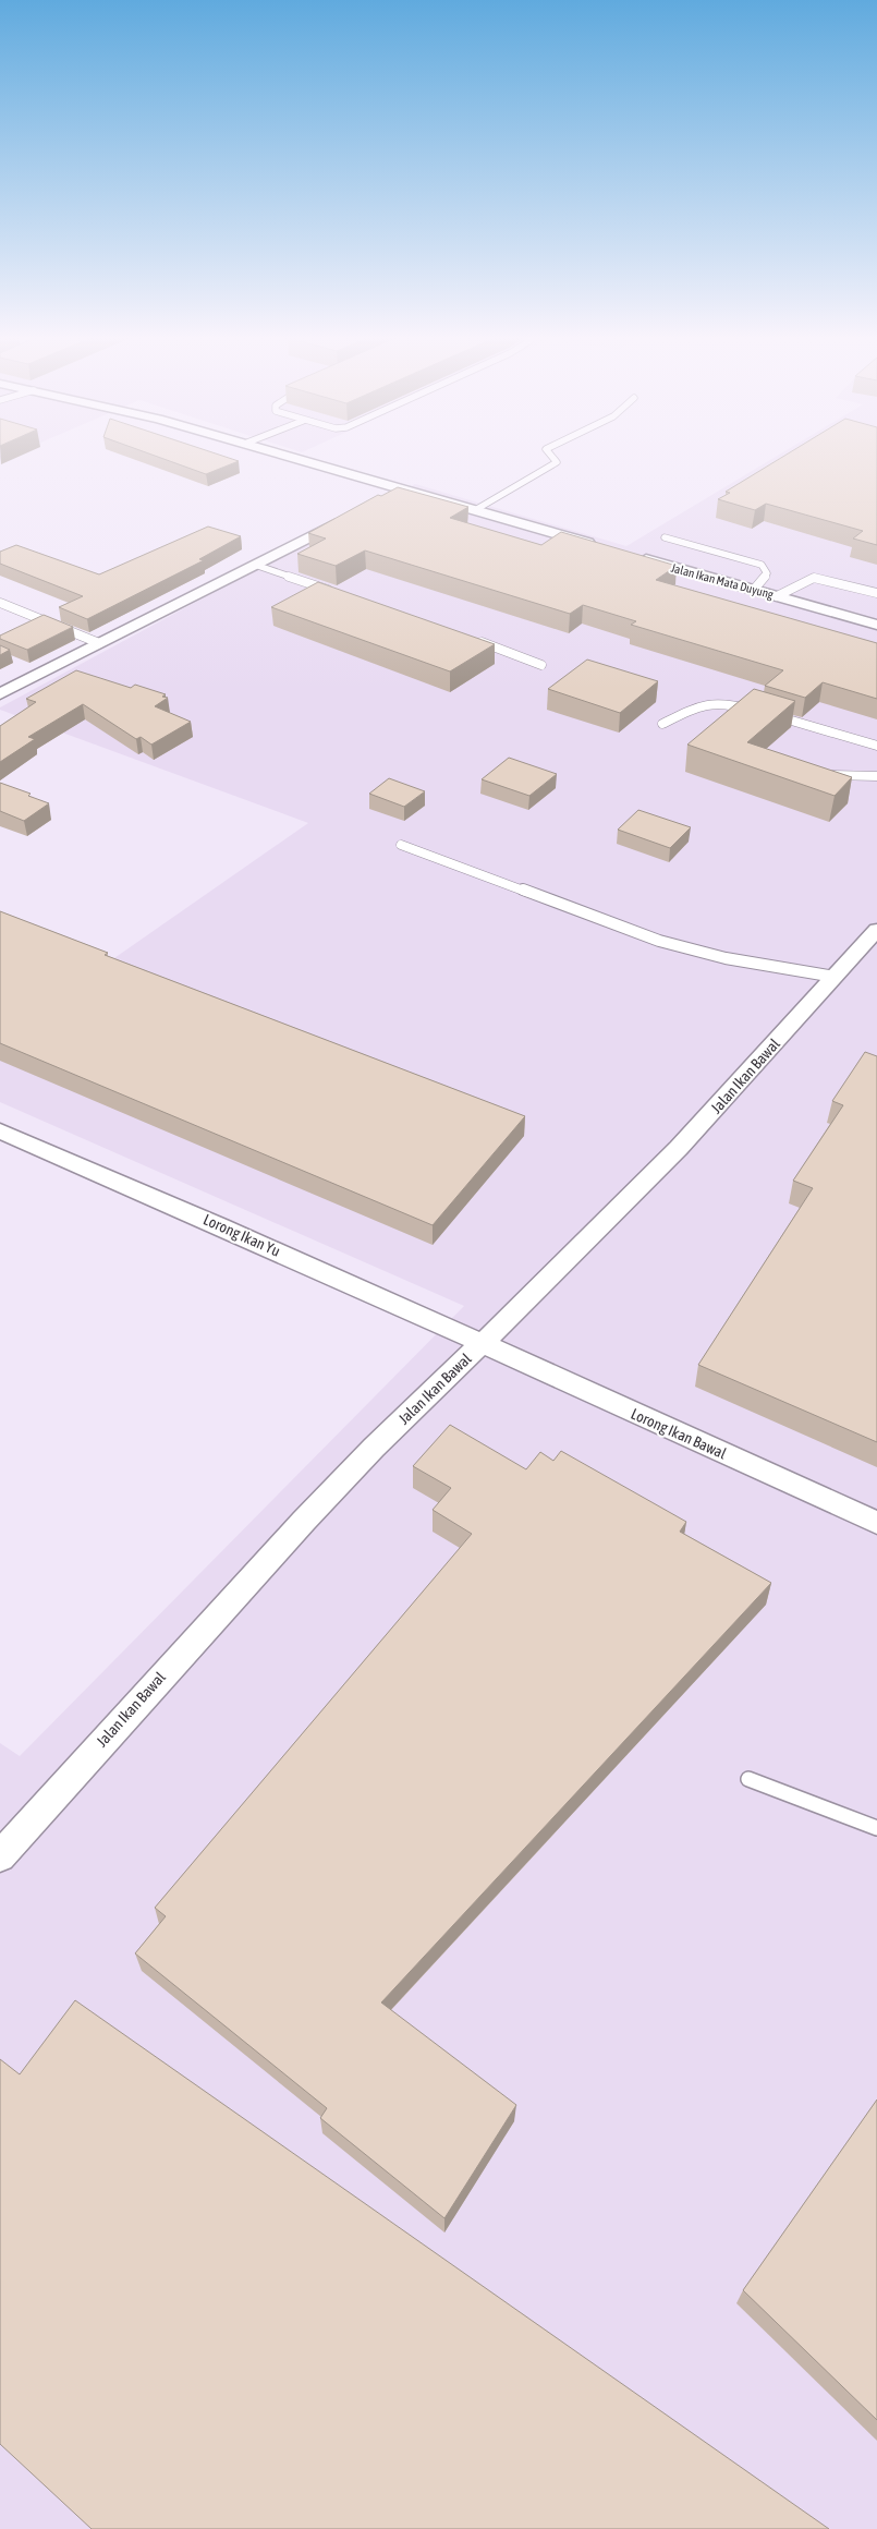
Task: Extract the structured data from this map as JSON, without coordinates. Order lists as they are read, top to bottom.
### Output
{
  "streets": {
    "street": [
      "Jalan Ikan Mata Duyung",
      "Jalan Ikan Bawal",
      "Lorong Ikan Yu",
      "Lorong Ikan Bawal"
    ]
  },
  "crossings": [
    ["Jalan Ikan Bawal", "Lorong Ikan Yu"],
    ["Jalan Ikan Bawal", "Lorong Ikan Bawal"],
    ["Lorong Ikan Yu", "Lorong Ikan Bawal"]
  ]
}
